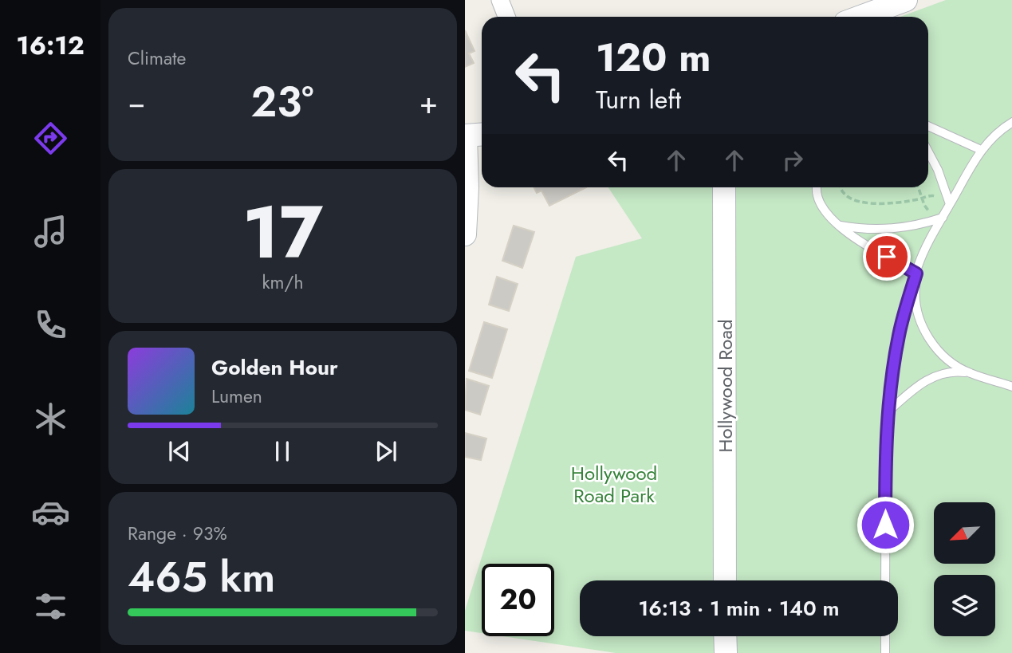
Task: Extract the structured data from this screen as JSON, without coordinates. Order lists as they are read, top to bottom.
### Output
{
  "streets": {
    "street": ["Hollywood Road"]
  },
  "parks": ["Hollywood Road Park"],
  "north": "bottom left",
  "page": {
    "tabs": "16:12",
    "tile": [
      "Climate",
      ["17", "km/h"],
      ["Range · 93%", "465 km"]
    ],
    "turn": ["120 m", "Turn left"],
    "heat": ["−", "23°", "+"],
    "song": ["Golden Hour", "Lumen"],
    "limit": "20",
    "trip": "16:13 · 1 min · 140 m"
  }
}
